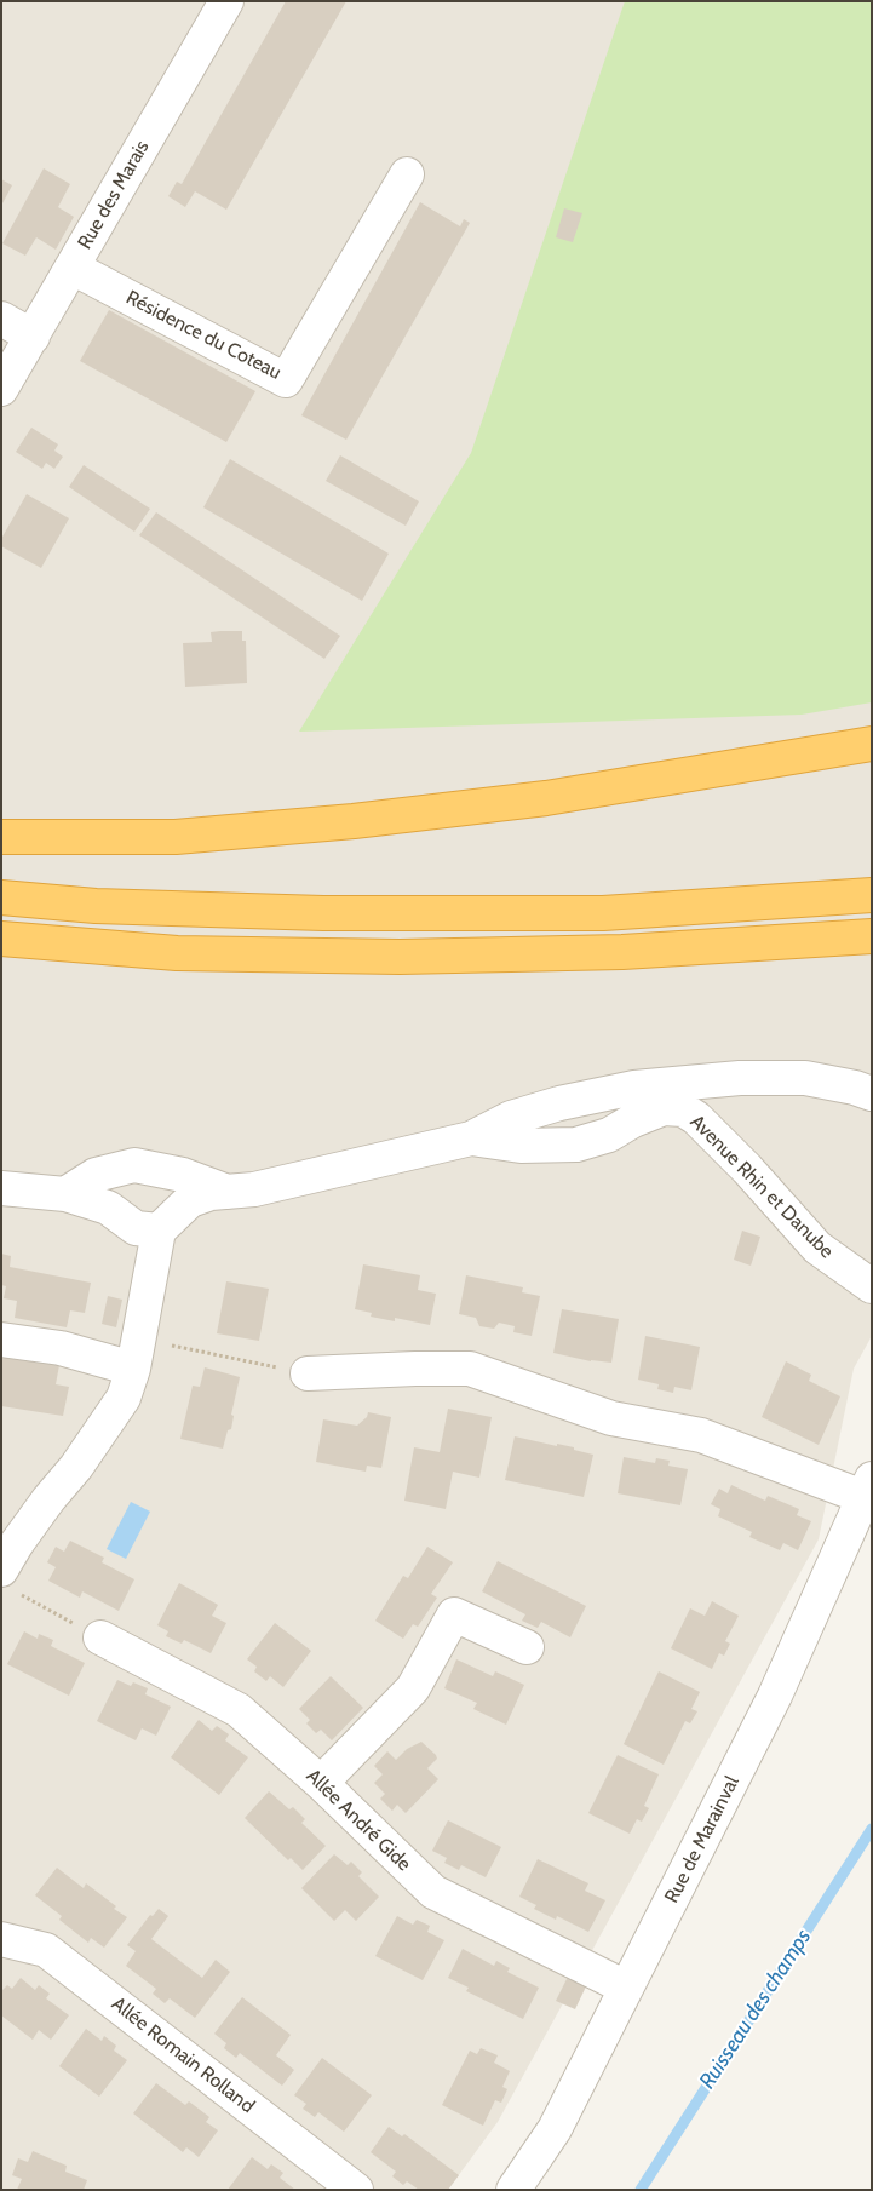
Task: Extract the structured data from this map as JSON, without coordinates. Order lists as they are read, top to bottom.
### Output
{
  "streets": {
    "street": [
      "Rue des Marais",
      "Résidence du Coteau",
      "Avenue Rhin et Danube",
      "Allée André Gide",
      "Rue de Marainval",
      "Allée Romain Rolland"
    ]
  },
  "crossings": [
    ["Rue des Marais", "Résidence du Coteau"],
    ["Allée André Gide", "Rue de Marainval"]
  ],
  "water": ["Ruisseau des champs"]
}
